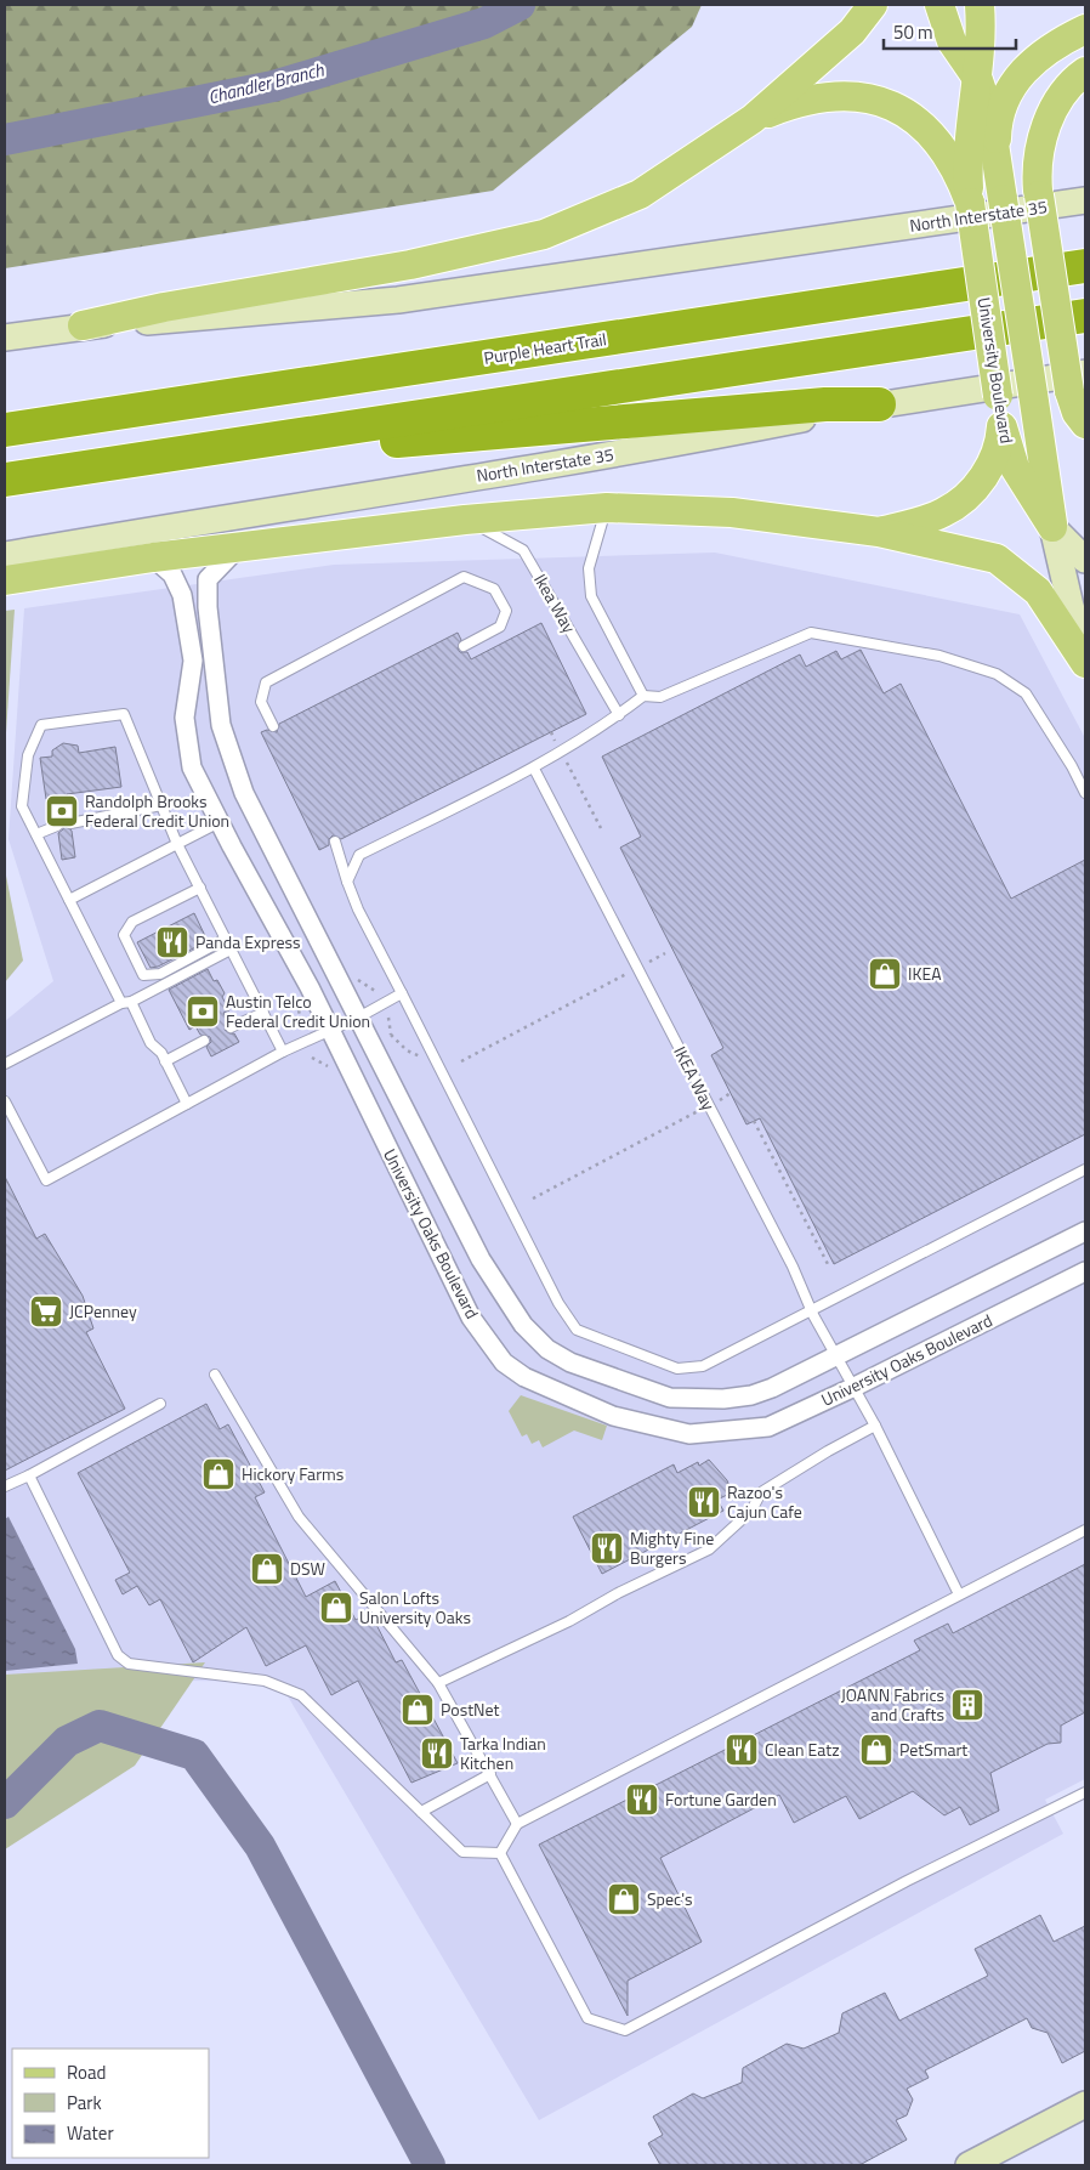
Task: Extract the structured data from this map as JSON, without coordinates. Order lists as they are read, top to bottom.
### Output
{
  "streets": {
    "highway": ["Purple Heart Trail"],
    "main road": ["North Interstate 35", "University Boulevard"],
    "street": ["University Oaks Boulevard"],
    "lane": ["Ikea Way", "IKEA Way"]
  },
  "crossings": [
    ["IKEA Way", "University Oaks Boulevard"]
  ],
  "water": ["Chandler Branch"],
  "places": {
    "bank": ["Randolph Brooks Federal Credit Union", "Austin Telco Federal Credit Union"],
    "restaurant": [
      "Panda Express",
      "Razoo's Cajun Cafe",
      "Mighty Fine Burgers",
      "Clean Eatz",
      "Tarka Indian Kitchen",
      "Fortune Garden"
    ],
    "shop": [
      "IKEA",
      "Hickory Farms",
      "DSW",
      "Salon Lofts University Oaks",
      "PostNet",
      "PetSmart",
      "Spec's"
    ],
    "supermarket": ["JCPenney"],
    "building": ["JOANN Fabrics and Crafts"]
  },
  "legend": ["Road", "Park", "Water"],
  "scale_bar": "50 m"
}
